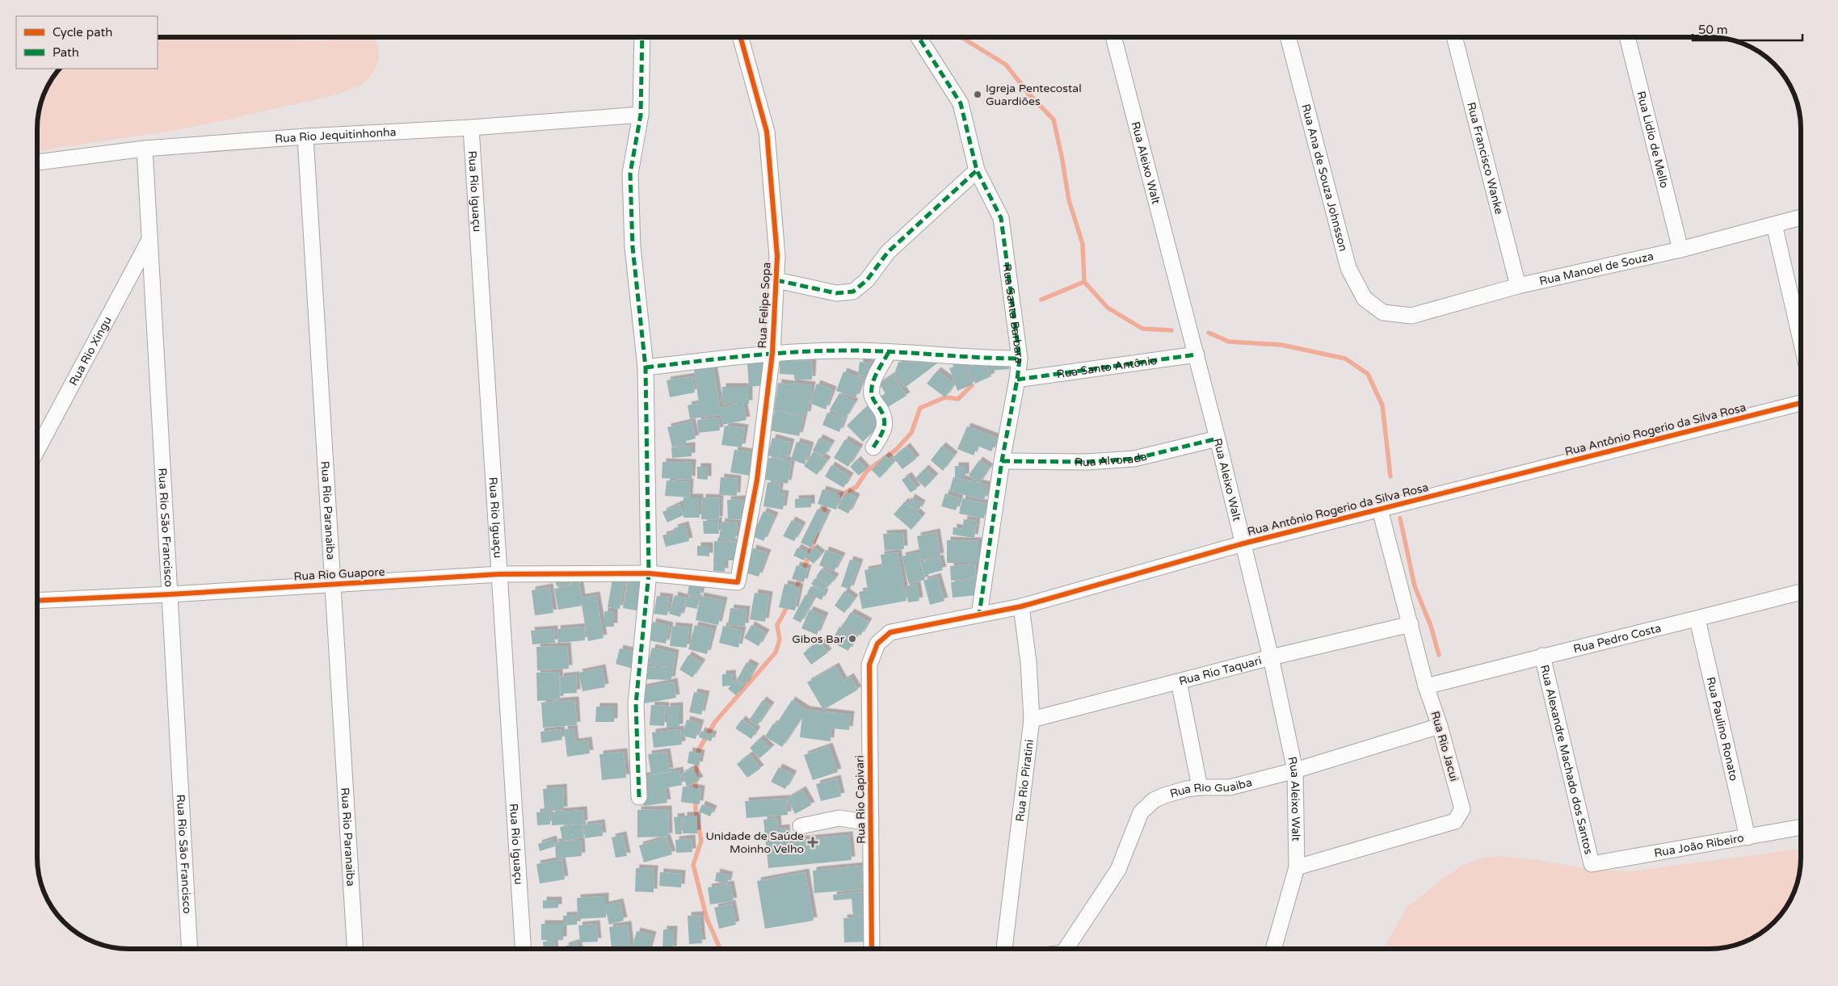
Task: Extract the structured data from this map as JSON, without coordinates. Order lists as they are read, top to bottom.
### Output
{
  "streets": {
    "street": [
      "Rua Rio Jequitinhonha",
      "Rua Lidio de Mello",
      "Rua Francisco Wanke",
      "Rua Aleixo Walt",
      "Rua Ana de Souza Johnsson",
      "Rua Rio Iguaçu",
      "Rua Manoel de Souza",
      "Rua Felipe Sopa",
      "Rua Santa Barbara",
      "Rua Rio Xingu",
      "Rua Santo Antônio",
      "Rua Antônio Rogerio da Silva Rosa",
      "Rua Alvorada",
      "Rua Rio Paranaiba",
      "Rua Rio São Francisco",
      "Rua Rio Guapore",
      "Rua Pedro Costa",
      "Rua Rio Taquari",
      "Rua Paulino Ronato",
      "Rua Rio Jacui",
      "Rua Alexandre Machado dos Santos",
      "Rua Rio Piratini",
      "Rua Rio Guaiba",
      "Rua Rio Capivari",
      "Rua João Ribeiro"
    ]
  },
  "crossings": [
    ["Rua Rio Jequitinhonha", "Rua Rio Iguaçu"],
    ["Rua Rio Jequitinhonha", "Rua Rio Paranaiba"],
    ["Rua Rio Jequitinhonha", "Rua Rio São Francisco"],
    ["Rua Lidio de Mello", "Rua Manoel de Souza"],
    ["Rua Francisco Wanke", "Rua Manoel de Souza"],
    ["Rua Aleixo Walt", "Rua Santo Antônio"],
    ["Rua Aleixo Walt", "Rua Antônio Rogerio da Silva Rosa"],
    ["Rua Aleixo Walt", "Rua Alvorada"],
    ["Rua Aleixo Walt", "Rua Rio Taquari"],
    ["Rua Aleixo Walt", "Rua Rio Jacui"],
    ["Rua Aleixo Walt", "Rua Rio Guaiba"],
    ["Rua Ana de Souza Johnsson", "Rua Manoel de Souza"],
    ["Rua Rio Iguaçu", "Rua Rio Guapore"],
    ["Rua Felipe Sopa", "Rua Rio Guapore"],
    ["Rua Santa Barbara", "Rua Santo Antônio"],
    ["Rua Santa Barbara", "Rua Antônio Rogerio da Silva Rosa"],
    ["Rua Santa Barbara", "Rua Alvorada"],
    ["Rua Rio Xingu", "Rua Rio São Francisco"],
    ["Rua Antônio Rogerio da Silva Rosa", "Rua Rio Jacui"],
    ["Rua Antônio Rogerio da Silva Rosa", "Rua Rio Piratini"],
    ["Rua Antônio Rogerio da Silva Rosa", "Rua Rio Capivari"],
    ["Rua Rio Paranaiba", "Rua Rio Guapore"],
    ["Rua Rio São Francisco", "Rua Rio Guapore"],
    ["Rua Pedro Costa", "Rua Paulino Ronato"],
    ["Rua Pedro Costa", "Rua Rio Jacui"],
    ["Rua Pedro Costa", "Rua Alexandre Machado dos Santos"],
    ["Rua Rio Taquari", "Rua Rio Jacui"],
    ["Rua Rio Taquari", "Rua Rio Piratini"],
    ["Rua Paulino Ronato", "Rua João Ribeiro"],
    ["Rua Rio Jacui", "Rua Rio Guaiba"],
    ["Rua Alexandre Machado dos Santos", "Rua João Ribeiro"]
  ],
  "places": {
    "other": ["Igreja Pentecostal Guardiões", "Gibos Bar"],
    "health": ["Unidade de Saúde Moinho Velho"]
  },
  "legend": ["Cycle path", "Path"],
  "scale_bar": "50 m"
}
